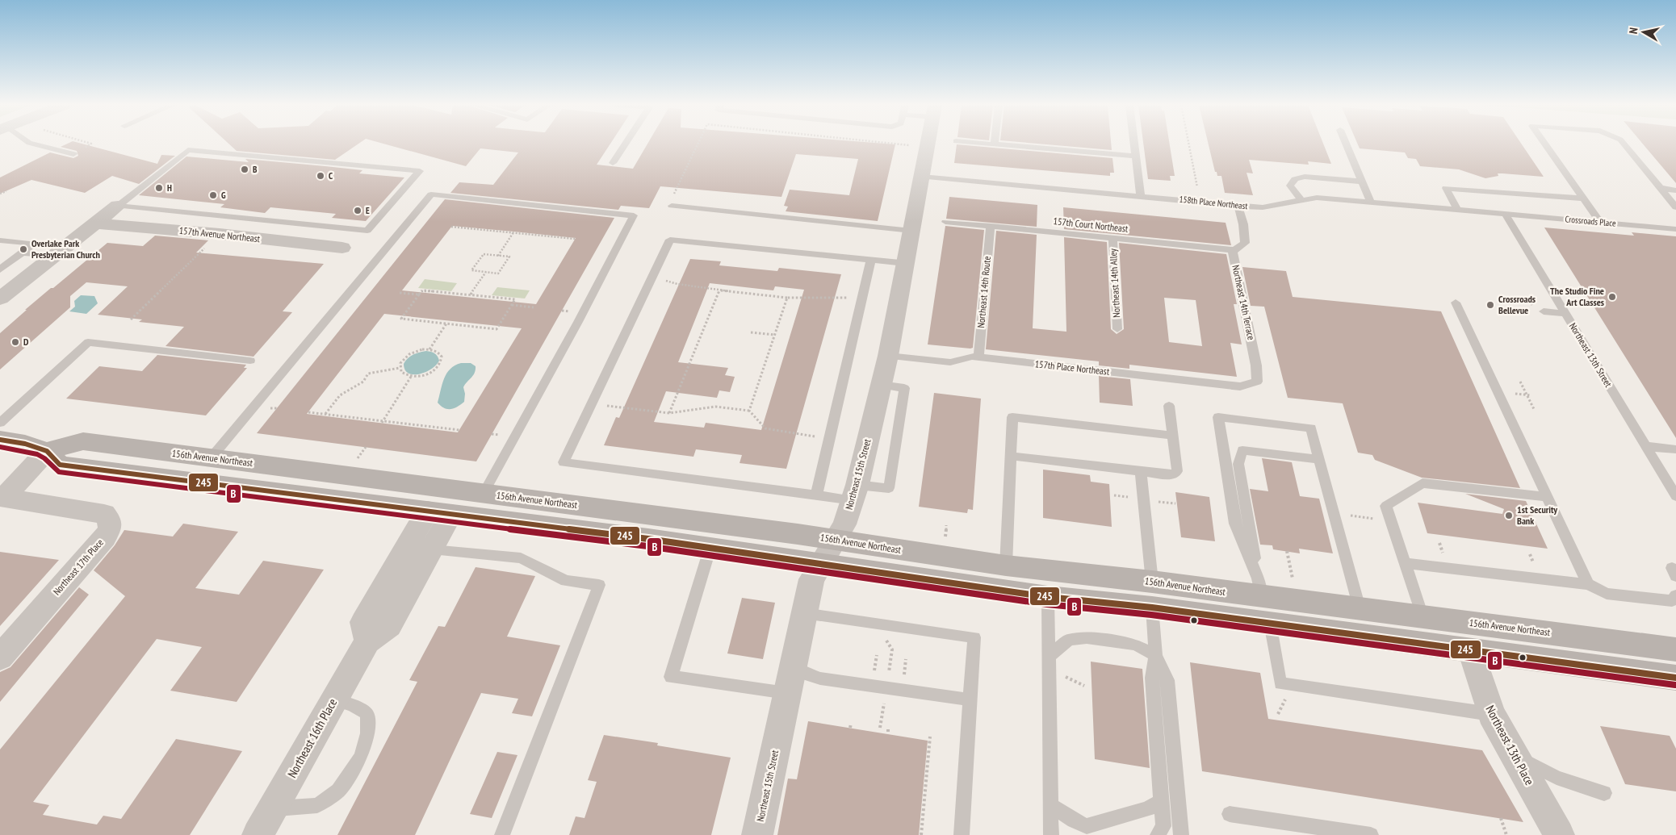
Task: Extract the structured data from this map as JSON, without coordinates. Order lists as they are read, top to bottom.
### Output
{
  "streets": {
    "main road": ["156th Avenue Northeast"],
    "street": [
      "157th Avenue Northeast",
      "Northeast 15th Street",
      "Northeast 17th Place",
      "Northeast 16th Place",
      "Northeast 13th Place"
    ],
    "lane": [
      "158th Place Northeast",
      "Crossroads Place",
      "157th Court Northeast",
      "Northeast 14th Alley",
      "Northeast 14th Route",
      "Northeast 14th Terrace",
      "Northeast 13th Street",
      "157th Place Northeast"
    ]
  },
  "crossings": [
    ["158th Place Northeast", "Crossroads Place"],
    ["158th Place Northeast", "Northeast 14th Terrace"],
    ["158th Place Northeast", "Northeast 13th Street"],
    ["158th Place Northeast", "Northeast 15th Street"],
    ["Crossroads Place", "Northeast 13th Street"],
    ["157th Court Northeast", "Northeast 14th Alley"],
    ["157th Court Northeast", "Northeast 14th Route"],
    ["157th Court Northeast", "Northeast 14th Terrace"],
    ["Northeast 14th Route", "157th Place Northeast"],
    ["Northeast 14th Terrace", "157th Place Northeast"],
    ["157th Place Northeast", "Northeast 15th Street"],
    ["156th Avenue Northeast", "Northeast 15th Street"]
  ],
  "places": [
    "B",
    "C",
    "H",
    "G",
    "E",
    "Overlake Park Presbyterian Church",
    "The Studio Fine Art Classes",
    "Crossroads Bellevue",
    "D",
    "1st Security Bank"
  ],
  "lines": ["transit line 245", "transit line B"],
  "north": "left"
}
